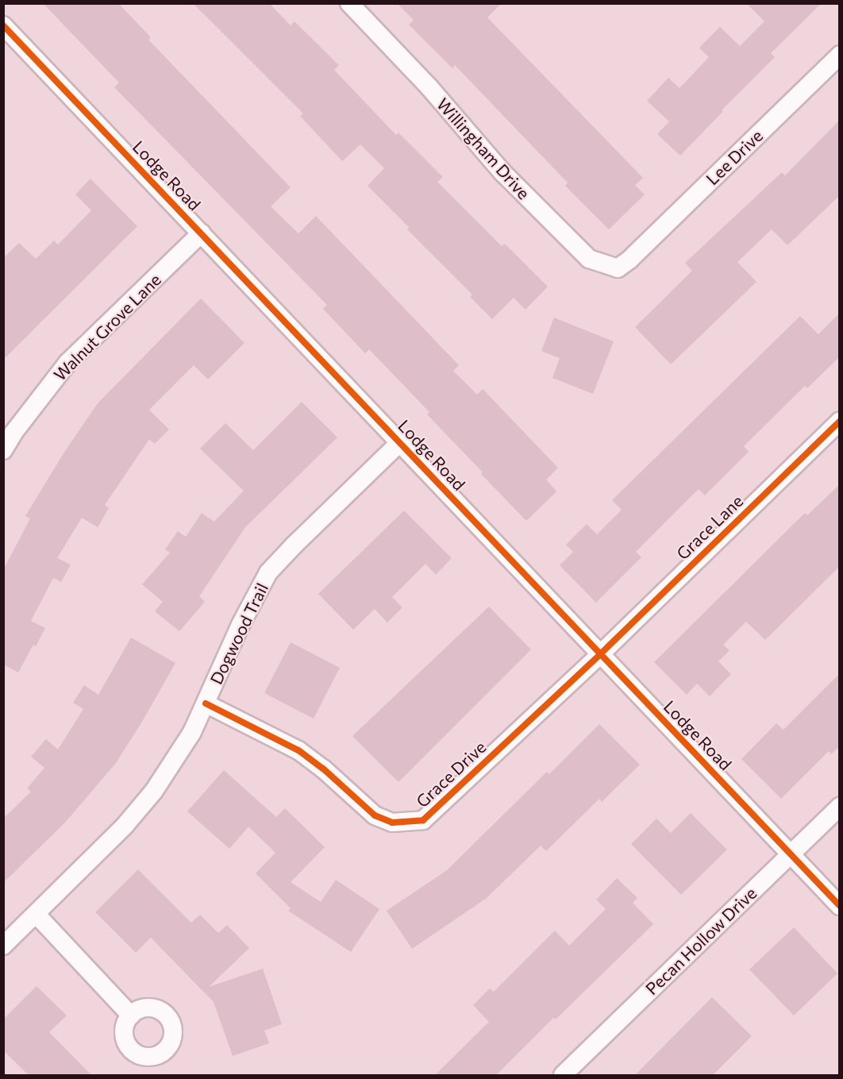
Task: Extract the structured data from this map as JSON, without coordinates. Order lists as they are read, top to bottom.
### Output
{
  "streets": {
    "street": [
      "Willingham Drive",
      "Lee Drive",
      "Lodge Road",
      "Walnut Grove Lane",
      "Grace Lane",
      "Dogwood Trail",
      "Grace Drive",
      "Pecan Hollow Drive"
    ]
  },
  "crossings": [
    ["Willingham Drive", "Lee Drive"],
    ["Lodge Road", "Walnut Grove Lane"],
    ["Lodge Road", "Grace Lane"],
    ["Lodge Road", "Dogwood Trail"],
    ["Lodge Road", "Grace Drive"],
    ["Lodge Road", "Pecan Hollow Drive"],
    ["Grace Lane", "Grace Drive"],
    ["Dogwood Trail", "Grace Drive"]
  ]
}
